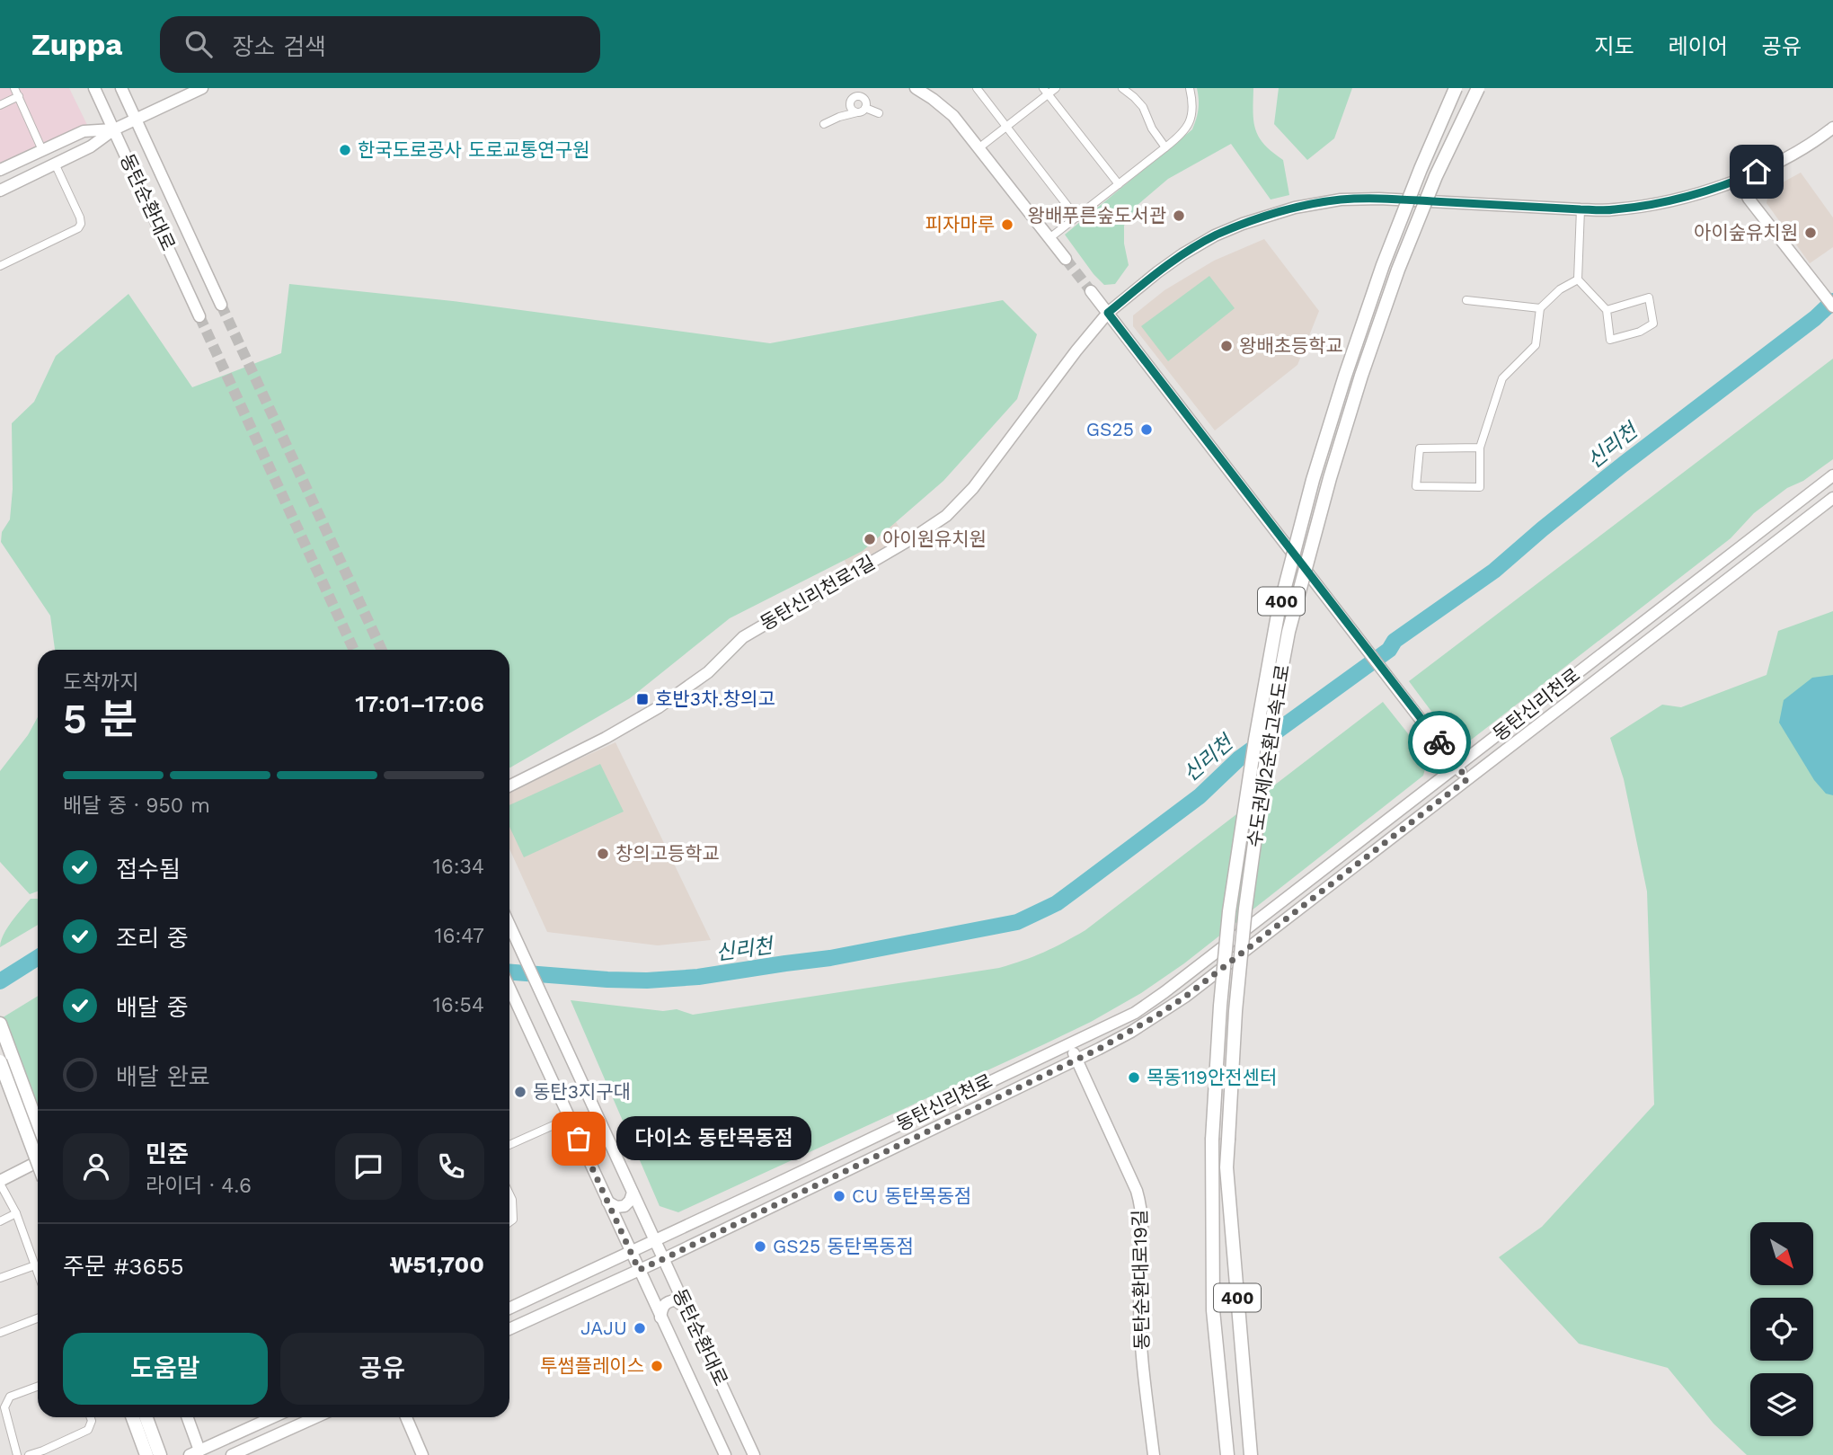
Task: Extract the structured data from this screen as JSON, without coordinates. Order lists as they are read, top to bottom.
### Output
{
  "streets": {
    "highway": ["400", "수도권제2순환고속도로"],
    "main road": [
      "동탄순환대로",
      "동탄신리천로1길",
      "동탄신리천로",
      "동탄순환대로19길"
    ]
  },
  "crossings": [
    ["동탄순환대로", "동탄신리천로"],
    ["동탄신리천로", "동탄순환대로19길"]
  ],
  "water": ["신리천"],
  "places": {
    "other": [
      "한국도로공사 도로교통연구원",
      "왕배푸른숲도서관",
      "피자마루",
      "아이숲유치원",
      "왕배초등학교",
      "GS25",
      "아이원유치원",
      "창의고등학교",
      "목동119안전센터",
      "동탄3지구대",
      "다이소 동탄목동점",
      "CU 동탄목동점",
      "GS25 동탄목동점",
      "JAJU",
      "투썸플레이스"
    ],
    "transit": ["호반3차.창의고"]
  },
  "north": "bottom right",
  "page": {
    "header": "Zuppa",
    "search": "장소 검색",
    "nav": ["지도", "레이어", "공유"],
    "heading": ["5 분", "도착까지", "17:01–17:06"],
    "panel": [
      "민준",
      "라이더 · 4.6",
      "주문 #3655",
      "₩51,700"
    ],
    "bar": "배달 중 · 950 m",
    "list": [
      ["접수됨", "16:34"],
      ["조리 중", "16:47"],
      ["배달 중", "16:54"],
      "배달 완료"
    ],
    "bubble": "다이소 동탄목동점",
    "buttons": ["도움말", "공유"]
  }
}
